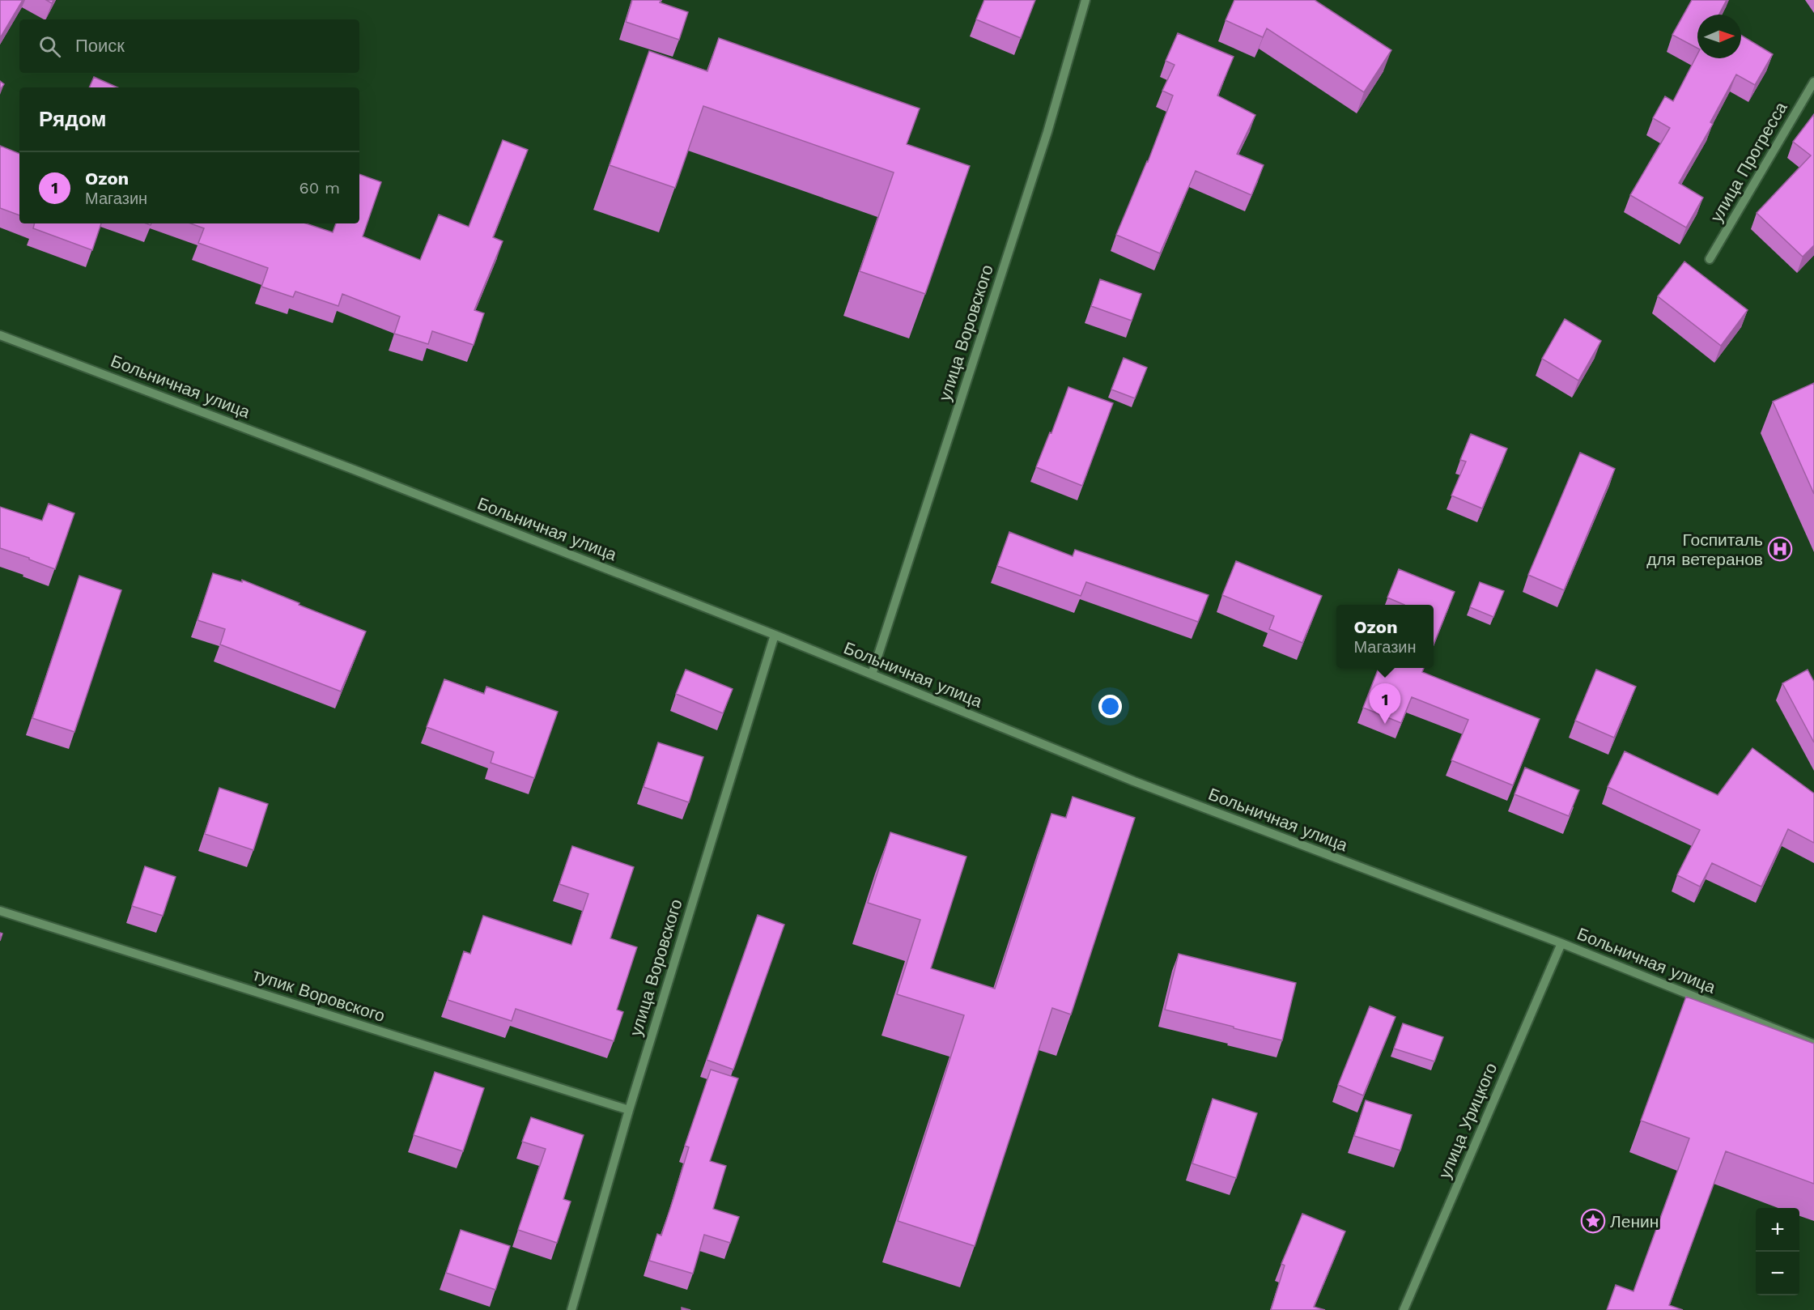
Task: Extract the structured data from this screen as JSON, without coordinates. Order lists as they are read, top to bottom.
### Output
{
  "streets": {
    "street": [
      "улица Прогресса",
      "улица Воровского",
      "Больничная улица",
      "тупик Воровского",
      "улица Урицкого"
    ]
  },
  "crossings": [
    ["улица Воровского", "Больничная улица"],
    ["улица Воровского", "тупик Воровского"],
    ["Больничная улица", "улица Урицкого"]
  ],
  "places": {
    "hospital": ["Госпиталь для ветеранов"],
    "place": ["Ленин"]
  },
  "north": "right",
  "page": {
    "search": "Поиск",
    "heading": "Рядом",
    "list": [
      {
        "mark": "1",
        "name": "Ozon",
        "note": "Магазин",
        "value": "60 m"
      }
    ],
    "popup": ["Ozon", "Магазин"],
    "pins": "1",
    "map_buttons": ["+", "−"]
  }
}
